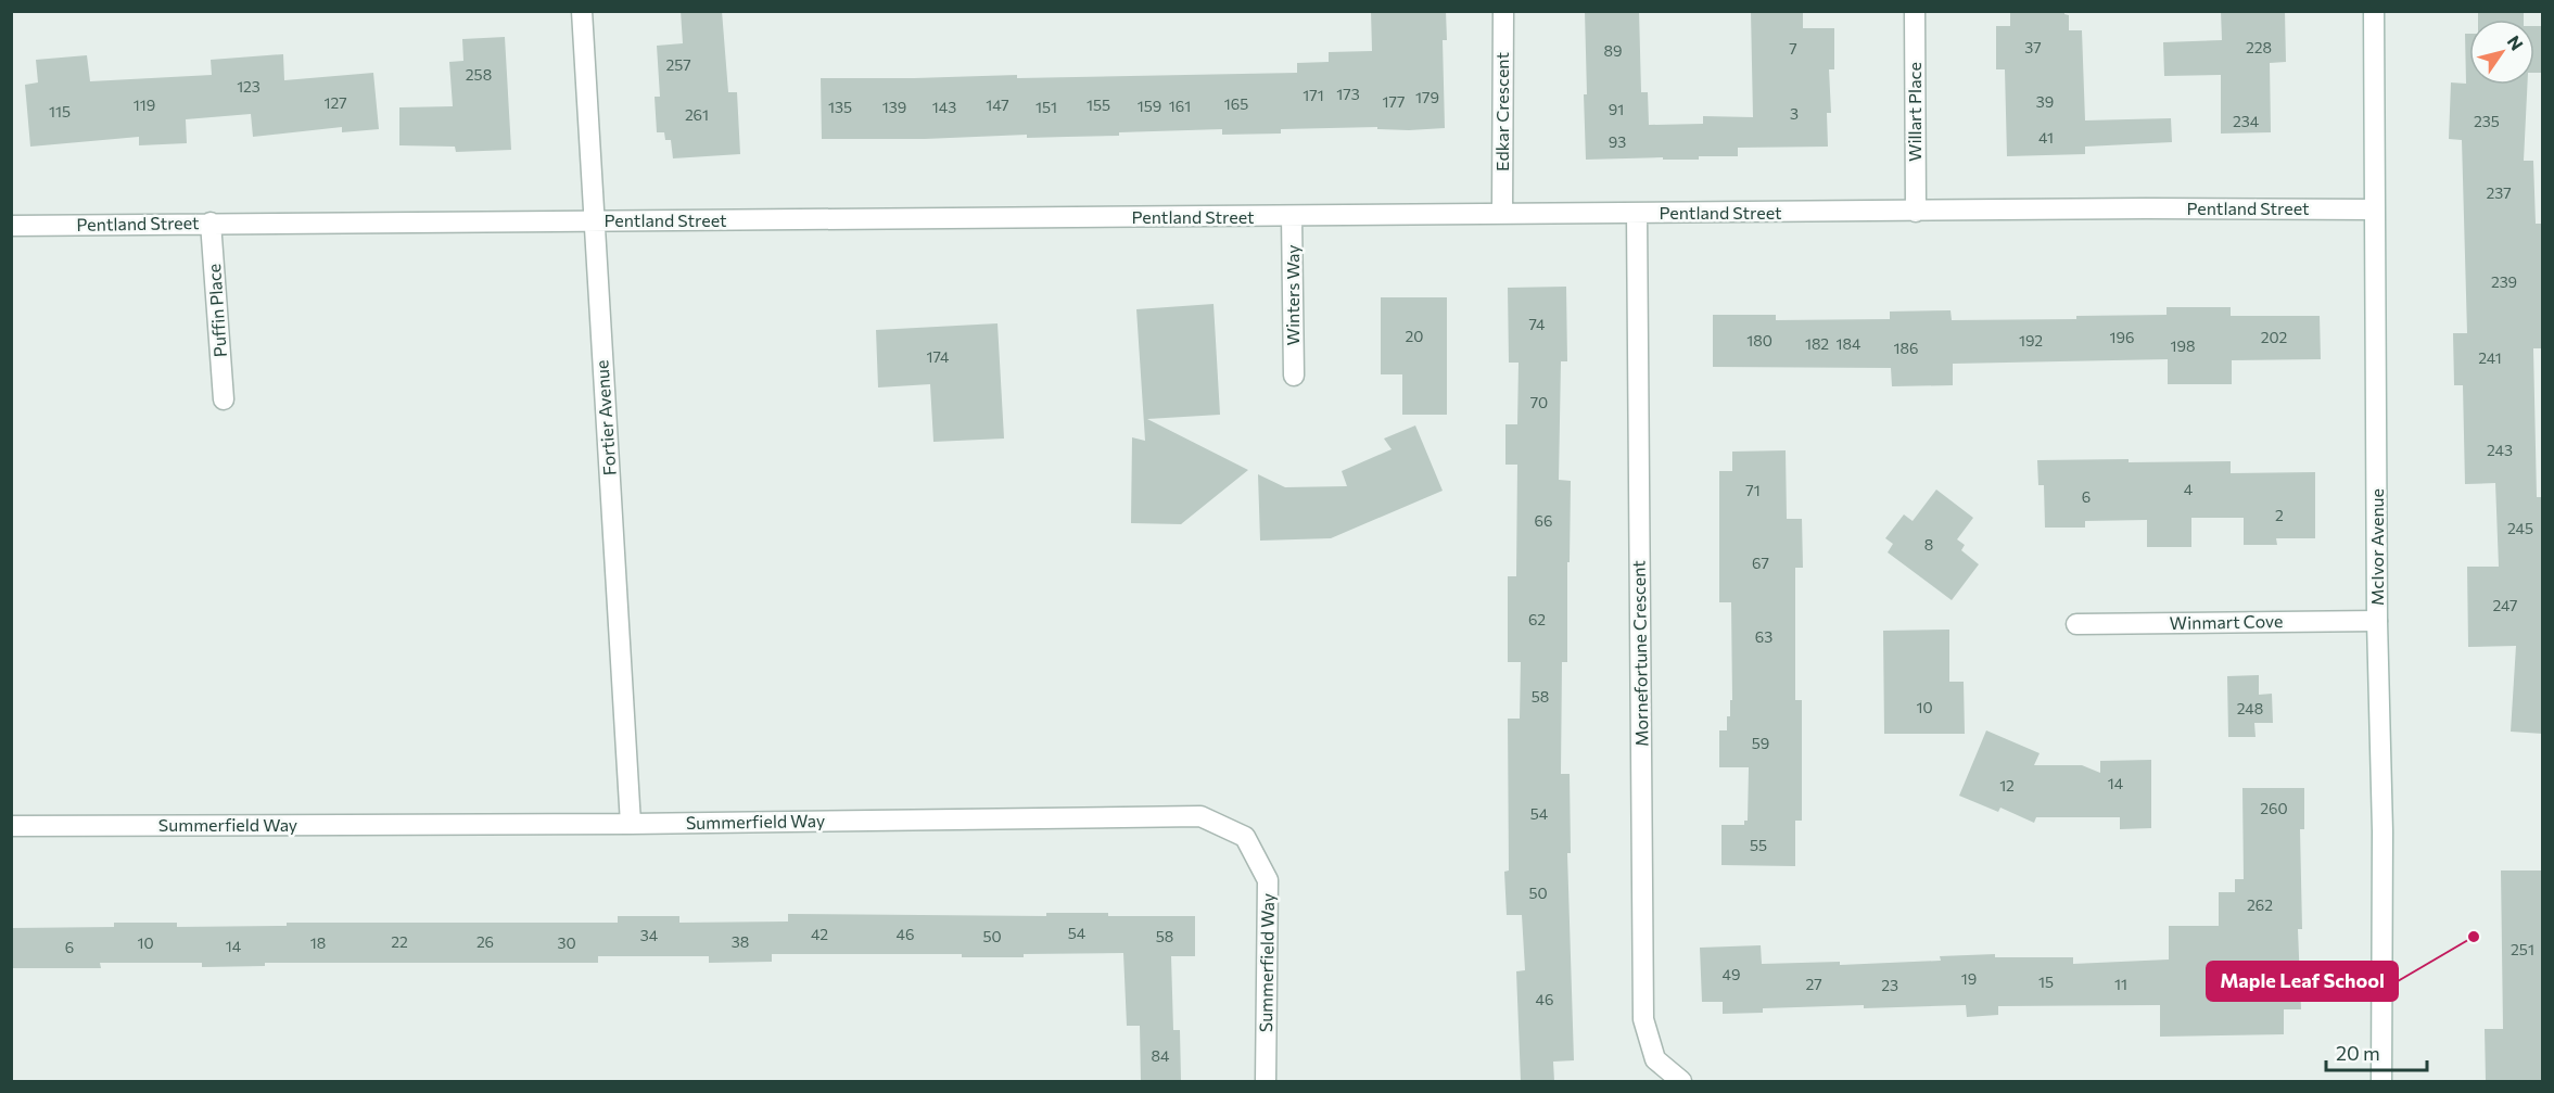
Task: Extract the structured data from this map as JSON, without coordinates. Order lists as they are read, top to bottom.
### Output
{
  "streets": {
    "street": [
      "Edkar Crescent",
      "Willart Place",
      "Pentland Street",
      "Winters Way",
      "Puffin Place",
      "Fortier Avenue",
      "McIvor Avenue",
      "Winmart Cove",
      "Mornefortune Crescent",
      "Summerfield Way"
    ]
  },
  "crossings": [
    ["Edkar Crescent", "Pentland Street"],
    ["Willart Place", "Pentland Street"],
    ["Pentland Street", "Winters Way"],
    ["Pentland Street", "Puffin Place"],
    ["Pentland Street", "Fortier Avenue"],
    ["Pentland Street", "McIvor Avenue"],
    ["Pentland Street", "Mornefortune Crescent"],
    ["Fortier Avenue", "Summerfield Way"],
    ["McIvor Avenue", "Winmart Cove"]
  ],
  "places": ["Maple Leaf School"],
  "house_numbers": [
    "37",
    "228",
    "7",
    "89",
    "257",
    "258",
    "123",
    "173",
    "171",
    "179",
    "177",
    "39",
    "127",
    "165",
    "119",
    "147",
    "155",
    "159",
    "161",
    "135",
    "139",
    "143",
    "151",
    "91",
    "115",
    "3",
    "261",
    "234",
    "235",
    "41",
    "93",
    "237",
    "239",
    "74",
    "20",
    "196",
    "202",
    "180",
    "192",
    "182",
    "184",
    "198",
    "186",
    "174",
    "241",
    "70",
    "243",
    "4",
    "71",
    "6",
    "2",
    "66",
    "245",
    "8",
    "67",
    "247",
    "62",
    "63",
    "58",
    "10",
    "248",
    "59",
    "14",
    "12",
    "260",
    "54",
    "55",
    "50",
    "262",
    "54",
    "42",
    "46",
    "34",
    "50",
    "58",
    "22",
    "26",
    "38",
    "10",
    "18",
    "30",
    "14",
    "6",
    "251",
    "49",
    "19",
    "15",
    "27",
    "11",
    "23",
    "46",
    "84"
  ],
  "scale_bar": "20 m",
  "north": "top right"
}
